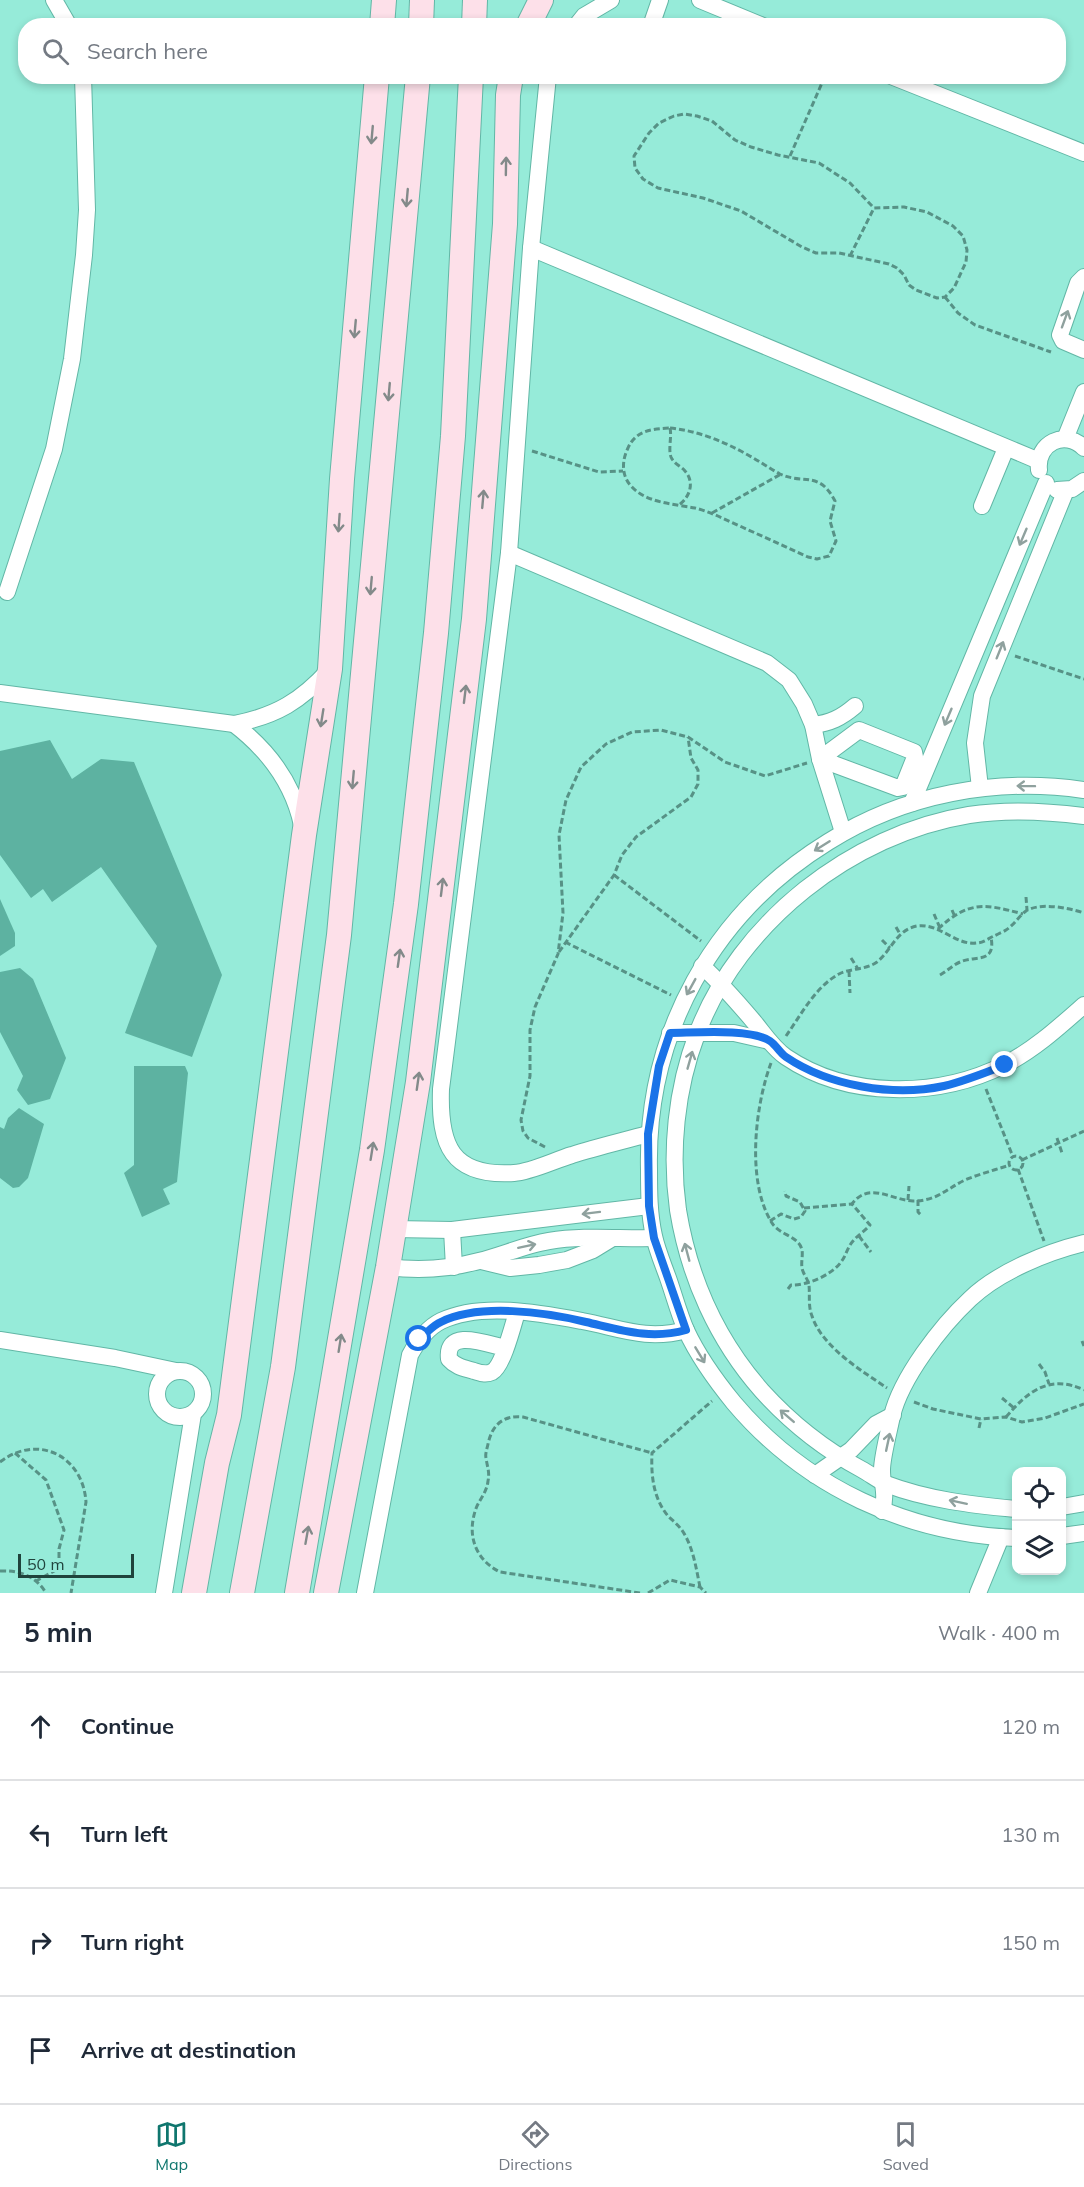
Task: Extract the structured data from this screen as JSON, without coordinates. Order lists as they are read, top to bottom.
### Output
{
  "scale_bar": "50 m",
  "page": {
    "search": "Search here",
    "scale": "50 m",
    "heading": ["5 min", "Walk · 400 m"],
    "list": [
      ["Continue", "120 m"],
      ["Turn left", "130 m"],
      ["Turn right", "150 m"],
      "Arrive at destination"
    ],
    "nav": ["Map", "Directions", "Saved"]
  }
}
